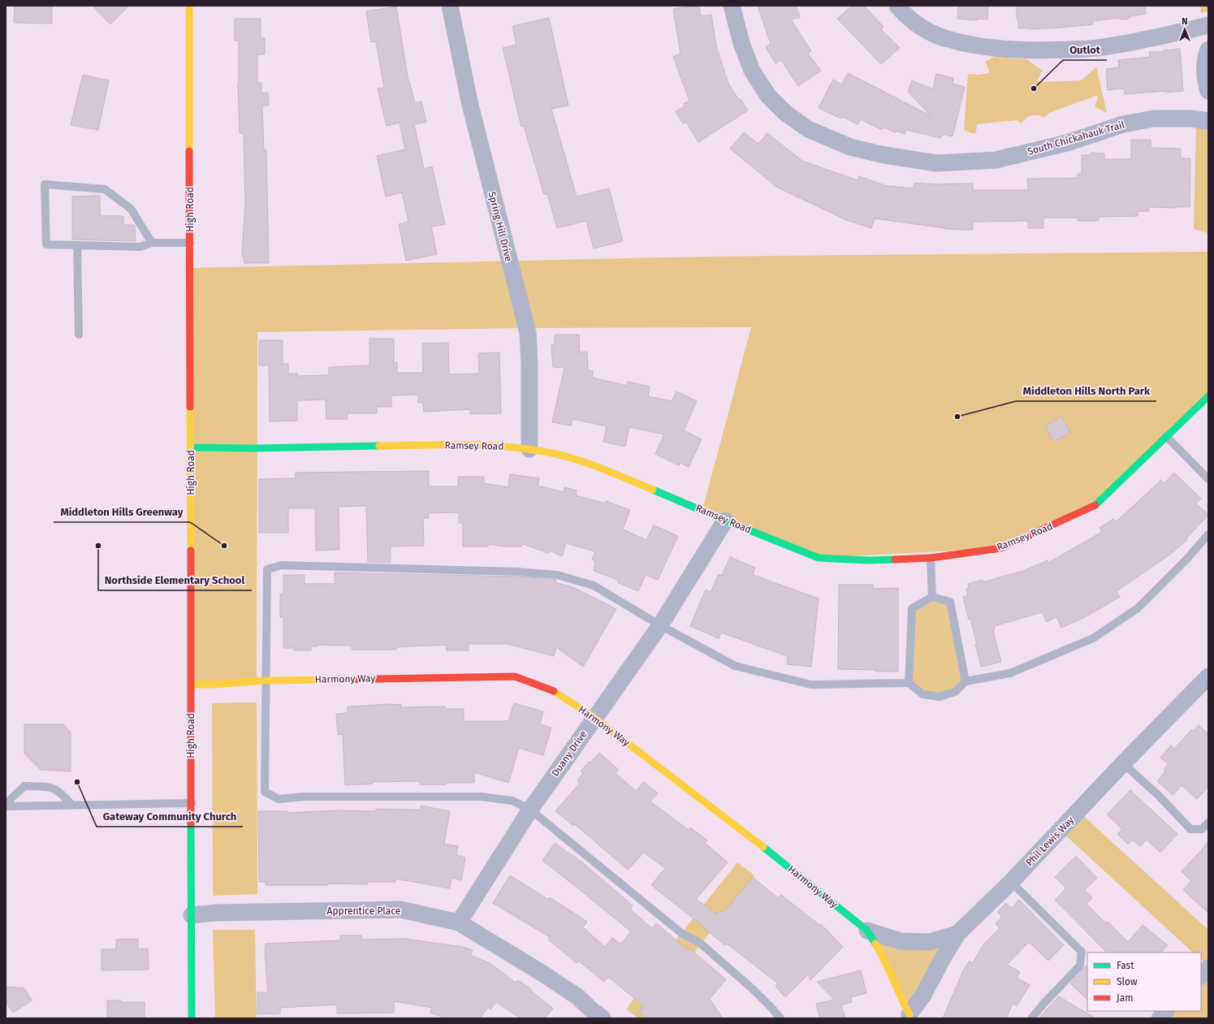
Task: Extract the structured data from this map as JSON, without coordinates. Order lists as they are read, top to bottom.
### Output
{
  "streets": {
    "street": [
      "South Chickahauk Trail",
      "High Road",
      "Spring Hill Drive",
      "Ramsey Road",
      "Harmony Way",
      "Duany Drive",
      "Phil Lewis Way",
      "Apprentice Place"
    ]
  },
  "crossings": [
    ["High Road", "Ramsey Road"],
    ["High Road", "Harmony Way"],
    ["High Road", "Apprentice Place"],
    ["Spring Hill Drive", "Ramsey Road"],
    ["Ramsey Road", "Duany Drive"],
    ["Harmony Way", "Duany Drive"],
    ["Harmony Way", "Phil Lewis Way"],
    ["Duany Drive", "Apprentice Place"]
  ],
  "places": [
    "Outlot",
    "Middleton Hills North Park",
    "Northside Elementary School",
    "Middleton Hills Greenway",
    "Gateway Community Church"
  ],
  "legend": ["Fast", "Slow", "Jam"],
  "north": "top"
}
